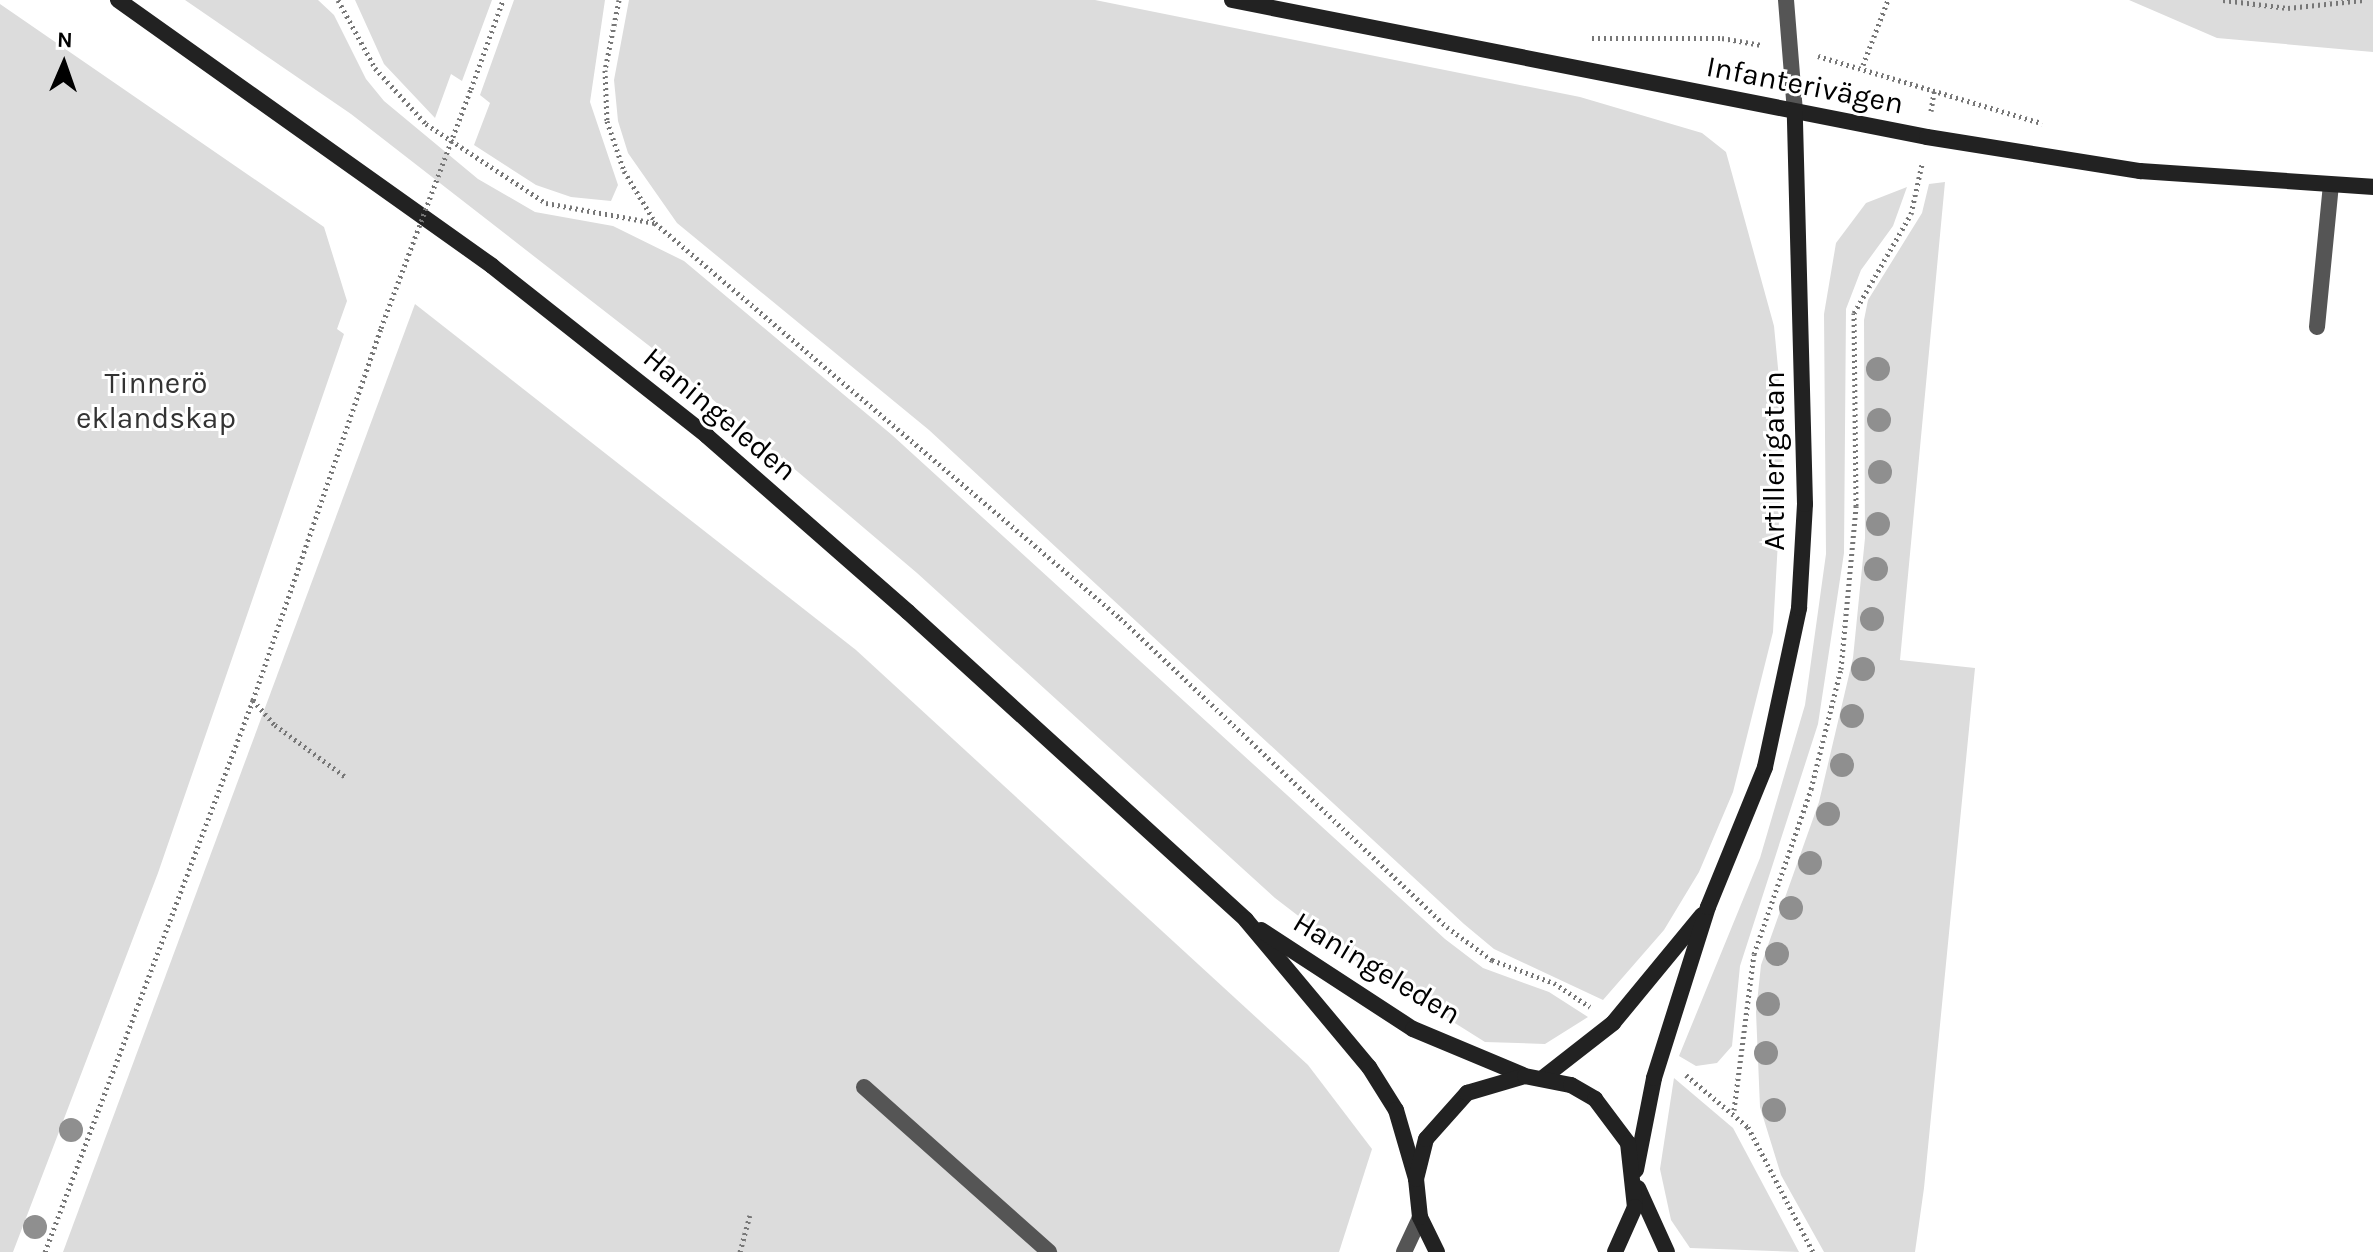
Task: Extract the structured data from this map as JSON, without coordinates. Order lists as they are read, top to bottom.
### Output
{
  "streets": {
    "main road": ["Infanterivägen", "Haningeleden", "Artillerigatan"]
  },
  "crossings": [
    ["Infanterivägen", "Artillerigatan"]
  ],
  "parks": ["Tinnerö eklandskap"],
  "north": "top"
}
